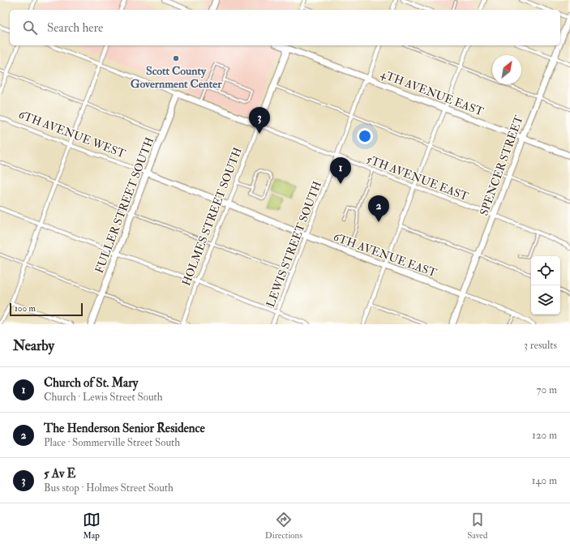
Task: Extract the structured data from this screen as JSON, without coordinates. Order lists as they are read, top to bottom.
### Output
{
  "streets": {
    "street": [
      "4TH AVENUE EAST",
      "6TH AVENUE WEST",
      "SPENCER STREET",
      "5TH AVENUE EAST",
      "FULLER STREET SOUTH",
      "HOLMES STREET SOUTH",
      "LEWIS STREET SOUTH",
      "6TH AVENUE EAST"
    ]
  },
  "crossings": [
    ["4TH AVENUE EAST", "SPENCER STREET"],
    ["4TH AVENUE EAST", "HOLMES STREET SOUTH"],
    ["4TH AVENUE EAST", "LEWIS STREET SOUTH"],
    ["6TH AVENUE WEST", "FULLER STREET SOUTH"],
    ["6TH AVENUE WEST", "HOLMES STREET SOUTH"],
    ["6TH AVENUE WEST", "6TH AVENUE EAST"],
    ["SPENCER STREET", "5TH AVENUE EAST"],
    ["SPENCER STREET", "6TH AVENUE EAST"],
    ["5TH AVENUE EAST", "HOLMES STREET SOUTH"],
    ["5TH AVENUE EAST", "LEWIS STREET SOUTH"],
    ["HOLMES STREET SOUTH", "6TH AVENUE EAST"],
    ["LEWIS STREET SOUTH", "6TH AVENUE EAST"]
  ],
  "places": ["Scott County Government Center"],
  "scale_bar": "100 m",
  "north": "top right",
  "page": {
    "search": "Search here",
    "pins": ["3", "1", "2"],
    "scale": "100 m",
    "heading": ["Nearby", "3 results"],
    "list": [
      {
        "mark": "1",
        "name": "Church of St. Mary",
        "note": "Church · Lewis Street South",
        "value": "70 m"
      },
      {
        "mark": "2",
        "name": "The Henderson Senior Residence",
        "note": "Place · Sommerville Street South",
        "value": "120 m"
      },
      {
        "mark": "3",
        "name": "5 Av E",
        "note": "Bus stop · Holmes Street South",
        "value": "140 m"
      }
    ],
    "nav": ["Map", "Directions", "Saved"]
  }
}
